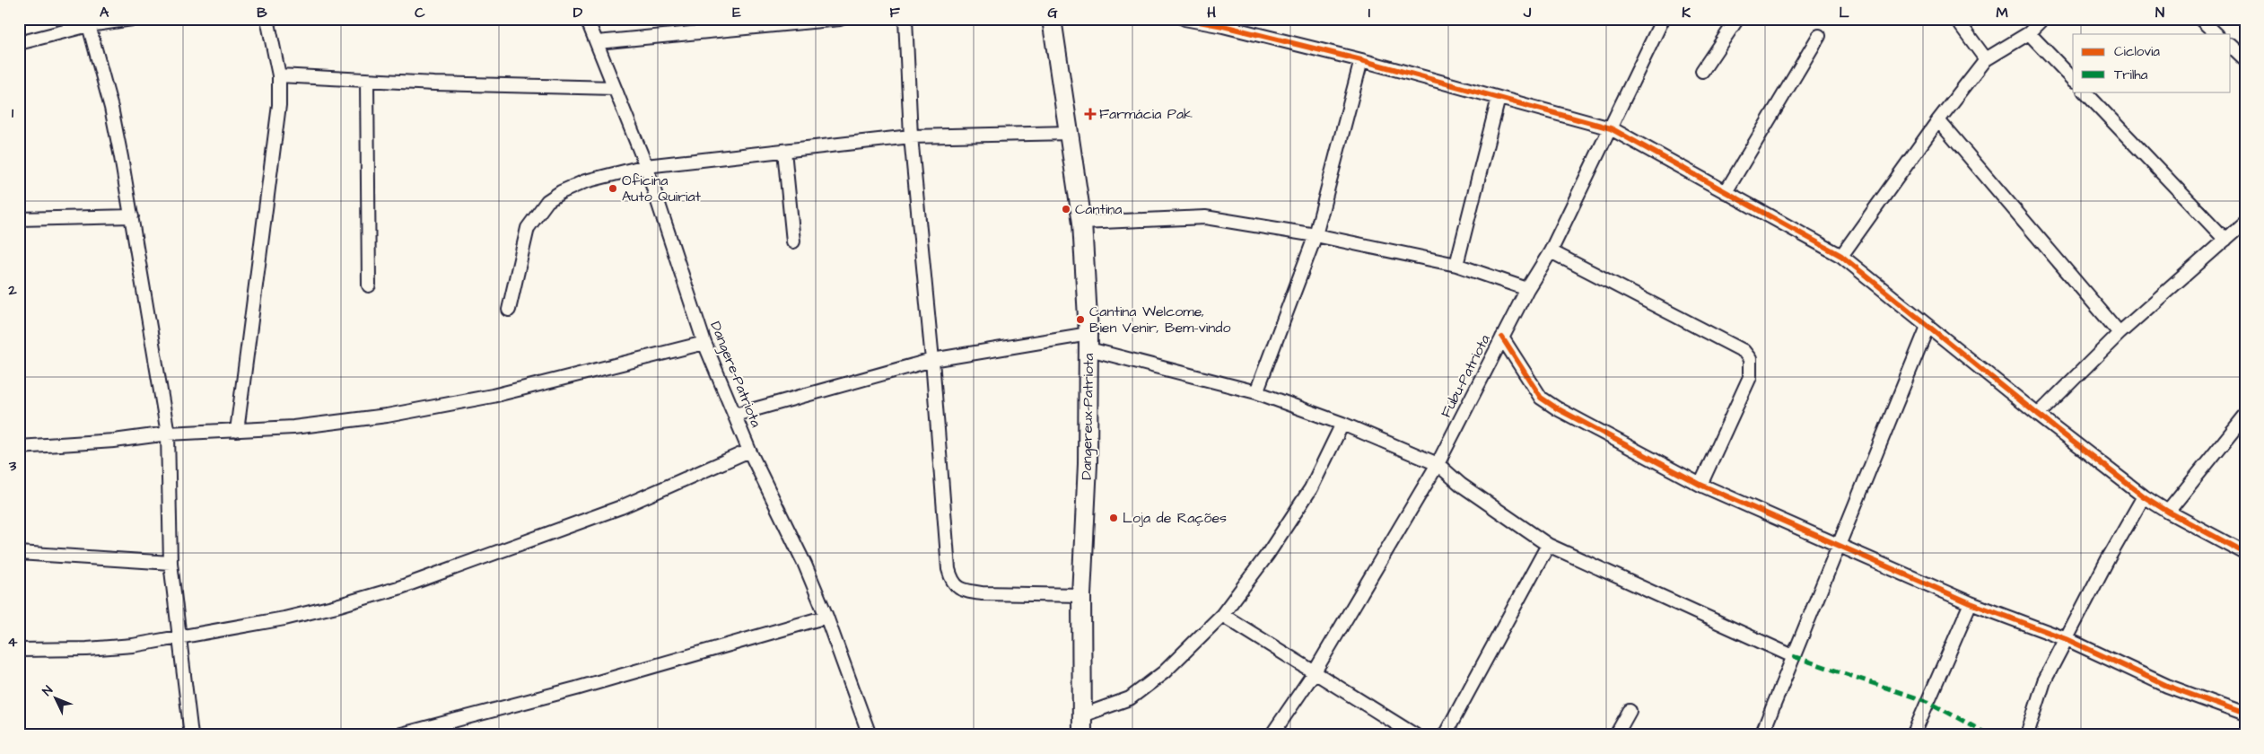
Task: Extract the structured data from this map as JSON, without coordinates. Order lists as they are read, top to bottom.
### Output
{
  "streets": {
    "street": ["Dangere-Patriota", "Fubu-Patriota", "Dangereux-Patriota"]
  },
  "places": {
    "health": ["Farmácia Pak"],
    "other": [
      "Oficina Auto Quiriat",
      "Cantina",
      "Cantina Welcome, Bien Venir, Bem-vindo",
      "Loja de Rações"
    ]
  },
  "legend": ["Ciclovia", "Trilha"],
  "north": "top left",
  "grid": {
    "columns": [
      "A",
      "B",
      "C",
      "D",
      "E",
      "F",
      "G",
      "H",
      "I",
      "J",
      "K",
      "L",
      "M",
      "N"
    ],
    "rows": [
      "1",
      "2",
      "3",
      "4"
    ]
  }
}
